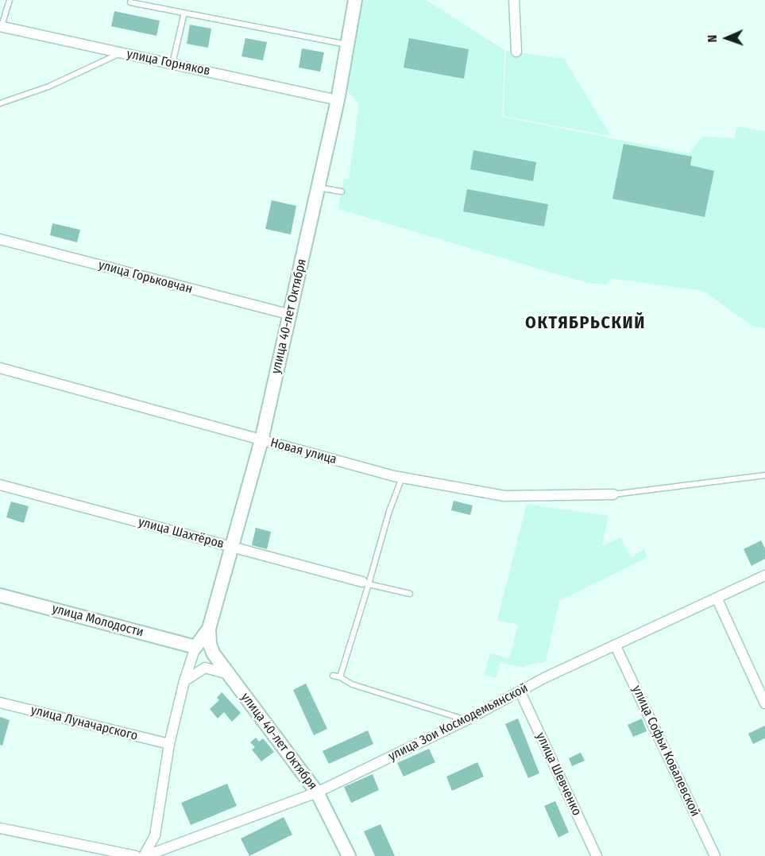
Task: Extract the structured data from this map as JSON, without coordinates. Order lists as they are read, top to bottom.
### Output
{
  "streets": {
    "street": [
      "улица Горняков",
      "улица Горьковчан",
      "улица 40-лет Октября",
      "Новая улица",
      "улица Шахтёров",
      "улица Молодости",
      "улица Зои Космодемьянской",
      "улица Луначарского",
      "улица Софьи Ковалевской",
      "улица Шевченко"
    ]
  },
  "crossings": [
    ["улица Горняков", "улица 40-лет Октября"],
    ["улица Горьковчан", "улица 40-лет Октября"],
    ["улица 40-лет Октября", "Новая улица"],
    ["улица 40-лет Октября", "улица Шахтёров"],
    ["улица 40-лет Октября", "улица Молодости"],
    ["улица 40-лет Октября", "улица Зои Космодемьянской"],
    ["улица 40-лет Октября", "улица Луначарского"],
    ["улица Зои Космодемьянской", "улица Софьи Ковалевской"],
    ["улица Зои Космодемьянской", "улица Шевченко"]
  ],
  "districts": ["ОКТЯБРЬСКИЙ"],
  "north": "left"
}
